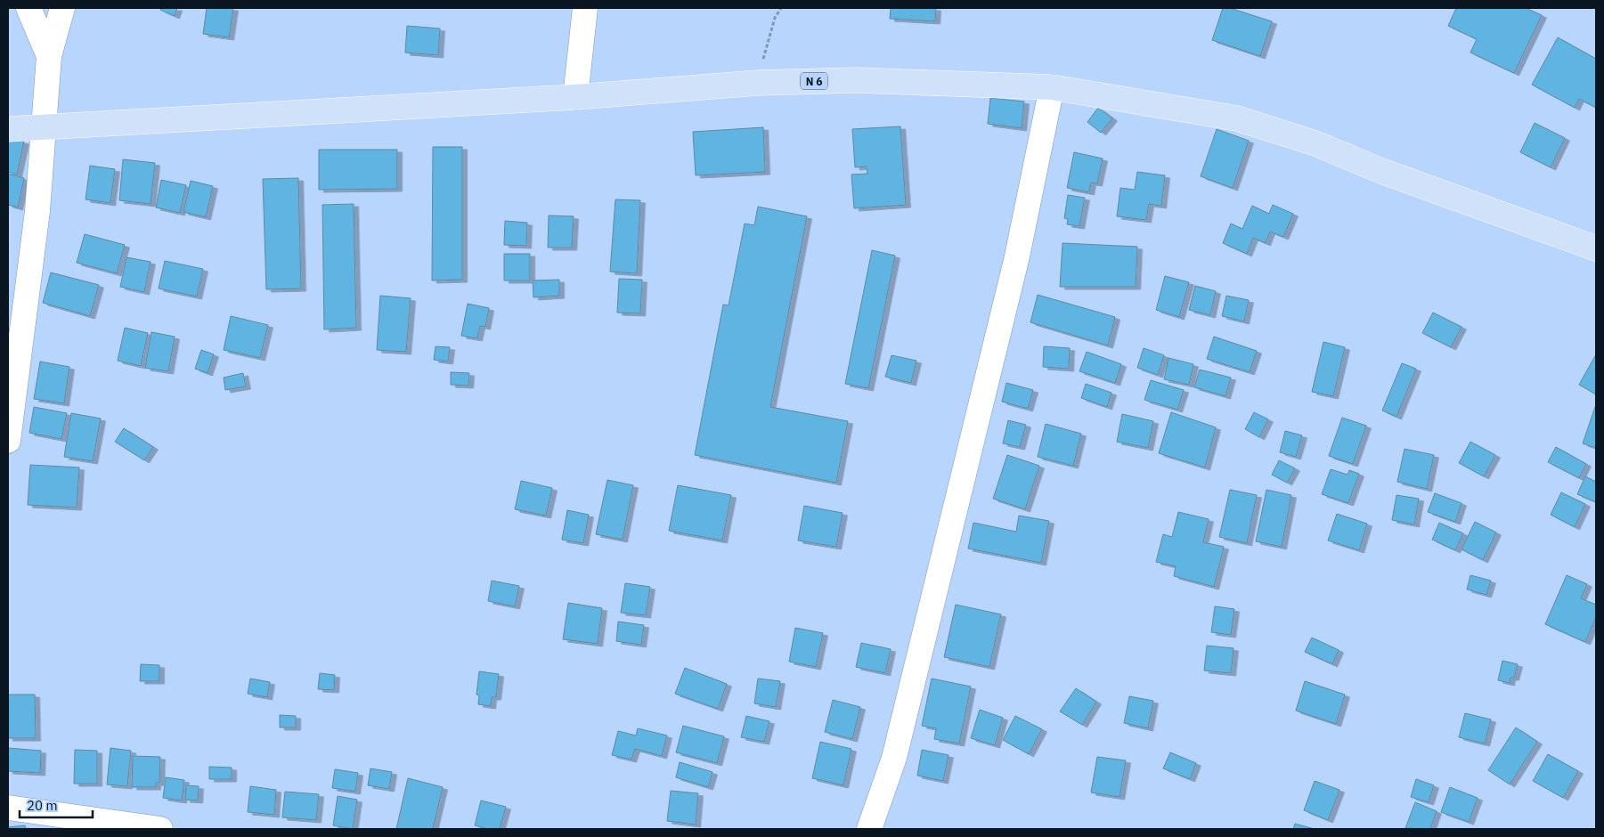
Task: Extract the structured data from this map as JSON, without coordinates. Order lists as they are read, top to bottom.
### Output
{
  "streets": {
    "main road": ["N 6"]
  },
  "scale_bar": "20 m"
}
